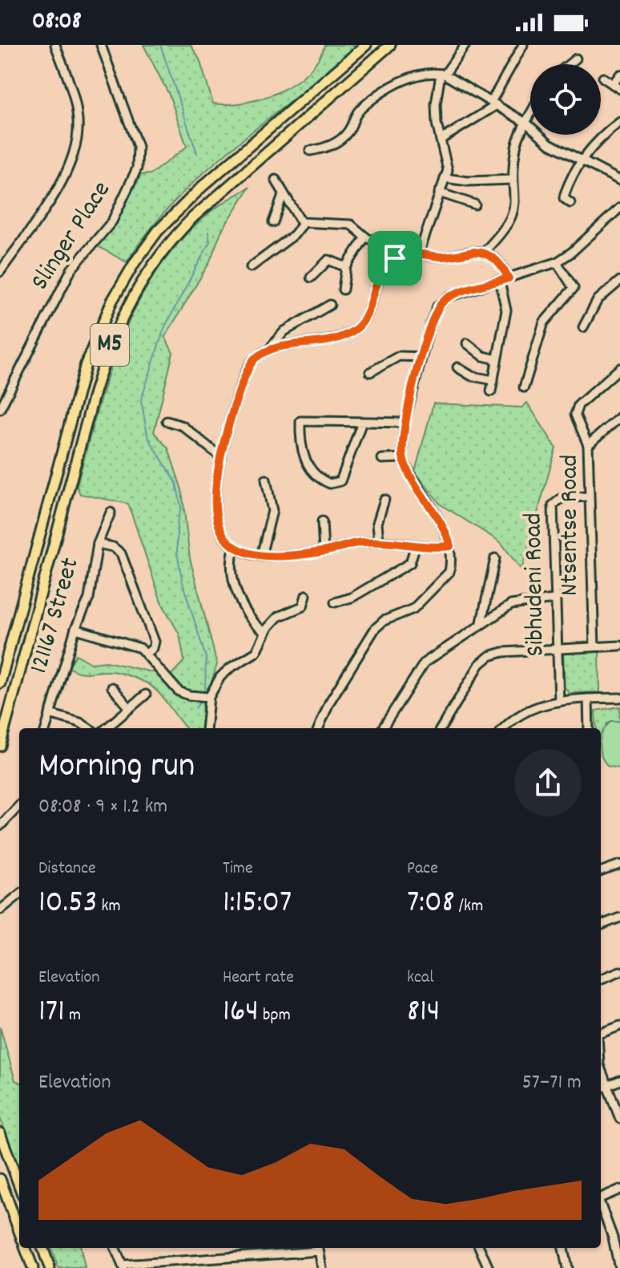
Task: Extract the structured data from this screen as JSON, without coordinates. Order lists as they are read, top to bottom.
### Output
{
  "streets": {
    "main road": ["M5"],
    "street": [
      "Slinger Place",
      "Ntsentse Road",
      "Sibhudeni Road",
      "121167 Street"
    ]
  },
  "crossings": [
    ["Ntsentse Road", "Sibhudeni Road"]
  ],
  "page": {
    "status": "08:08",
    "heading": ["Morning run", "08:08 · 9 × 1.2 km"],
    "stats": [
      ["Distance", "10.53 km"],
      ["Time", "1:15:07"],
      ["Pace", "7:08 /km"],
      ["Elevation", "171 m"],
      ["Heart rate", "164 bpm"],
      ["kcal", "814"]
    ],
    "chart": ["Elevation", "57–71 m"]
  }
}
